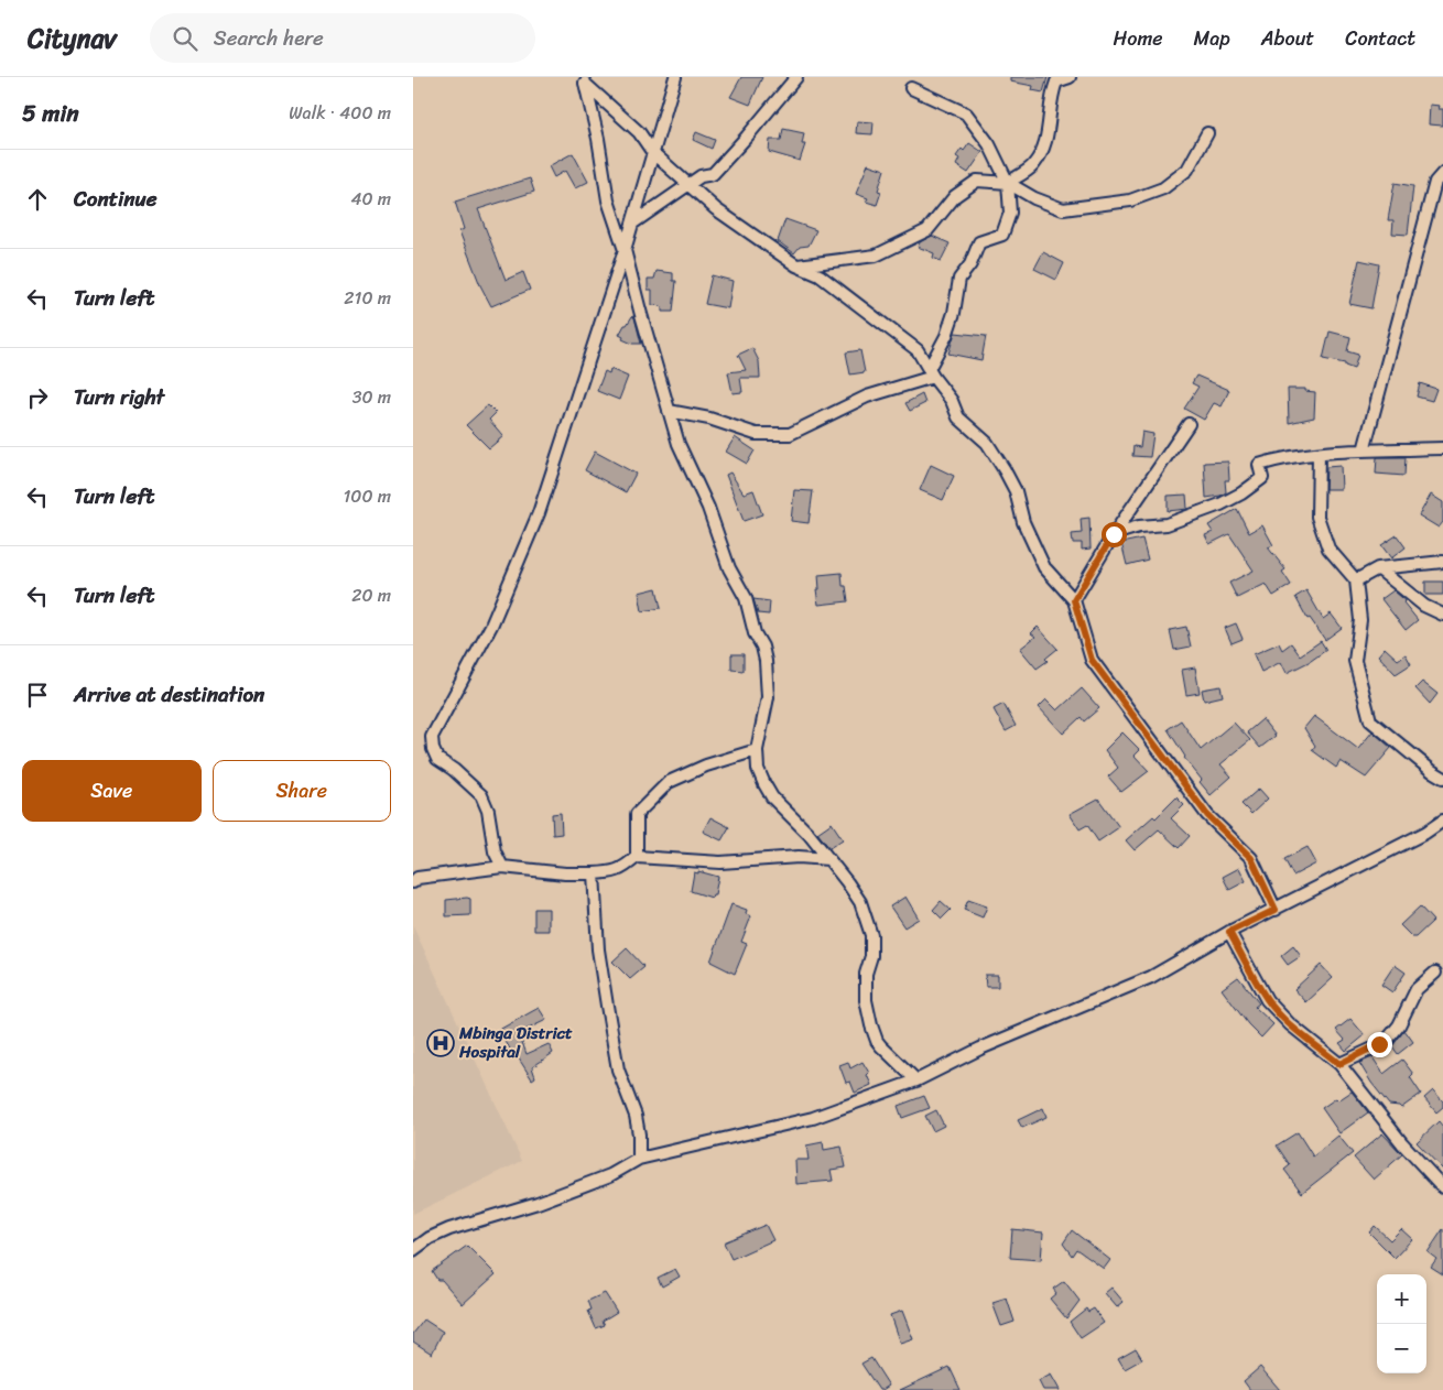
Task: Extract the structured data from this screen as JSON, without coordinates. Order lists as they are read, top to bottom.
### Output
{
  "places": {
    "hospital": ["Mbinga District Hospital"]
  },
  "page": {
    "header": "Citynav",
    "search": "Search here",
    "nav": [
      "Home",
      "Map",
      "About",
      "Contact"
    ],
    "heading": ["5 min", "Walk · 400 m"],
    "list": [
      ["Continue", "40 m"],
      ["Turn left", "210 m"],
      ["Turn right", "30 m"],
      ["Turn left", "100 m"],
      ["Turn left", "20 m"],
      "Arrive at destination"
    ],
    "buttons": ["Save", "Share"],
    "map_buttons": ["+", "−"]
  }
}
